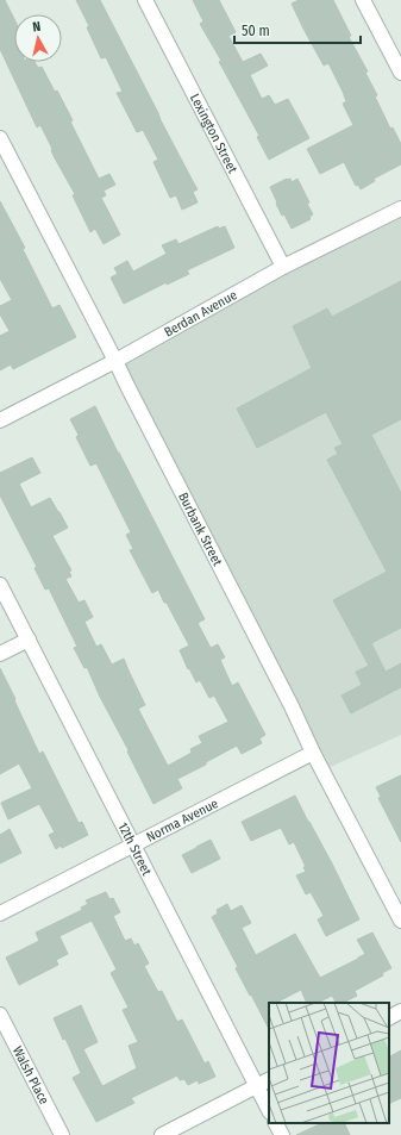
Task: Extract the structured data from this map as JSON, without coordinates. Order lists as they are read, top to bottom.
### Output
{
  "streets": {
    "street": [
      "Lexington Street",
      "Berdan Avenue",
      "Burbank Street",
      "Norma Avenue",
      "12th Street",
      "Walsh Place"
    ]
  },
  "crossings": [
    ["Lexington Street", "Berdan Avenue"],
    ["Berdan Avenue", "Burbank Street"],
    ["Burbank Street", "Norma Avenue"],
    ["Norma Avenue", "12th Street"]
  ],
  "scale_bar": "50 m",
  "north": "top"
}
